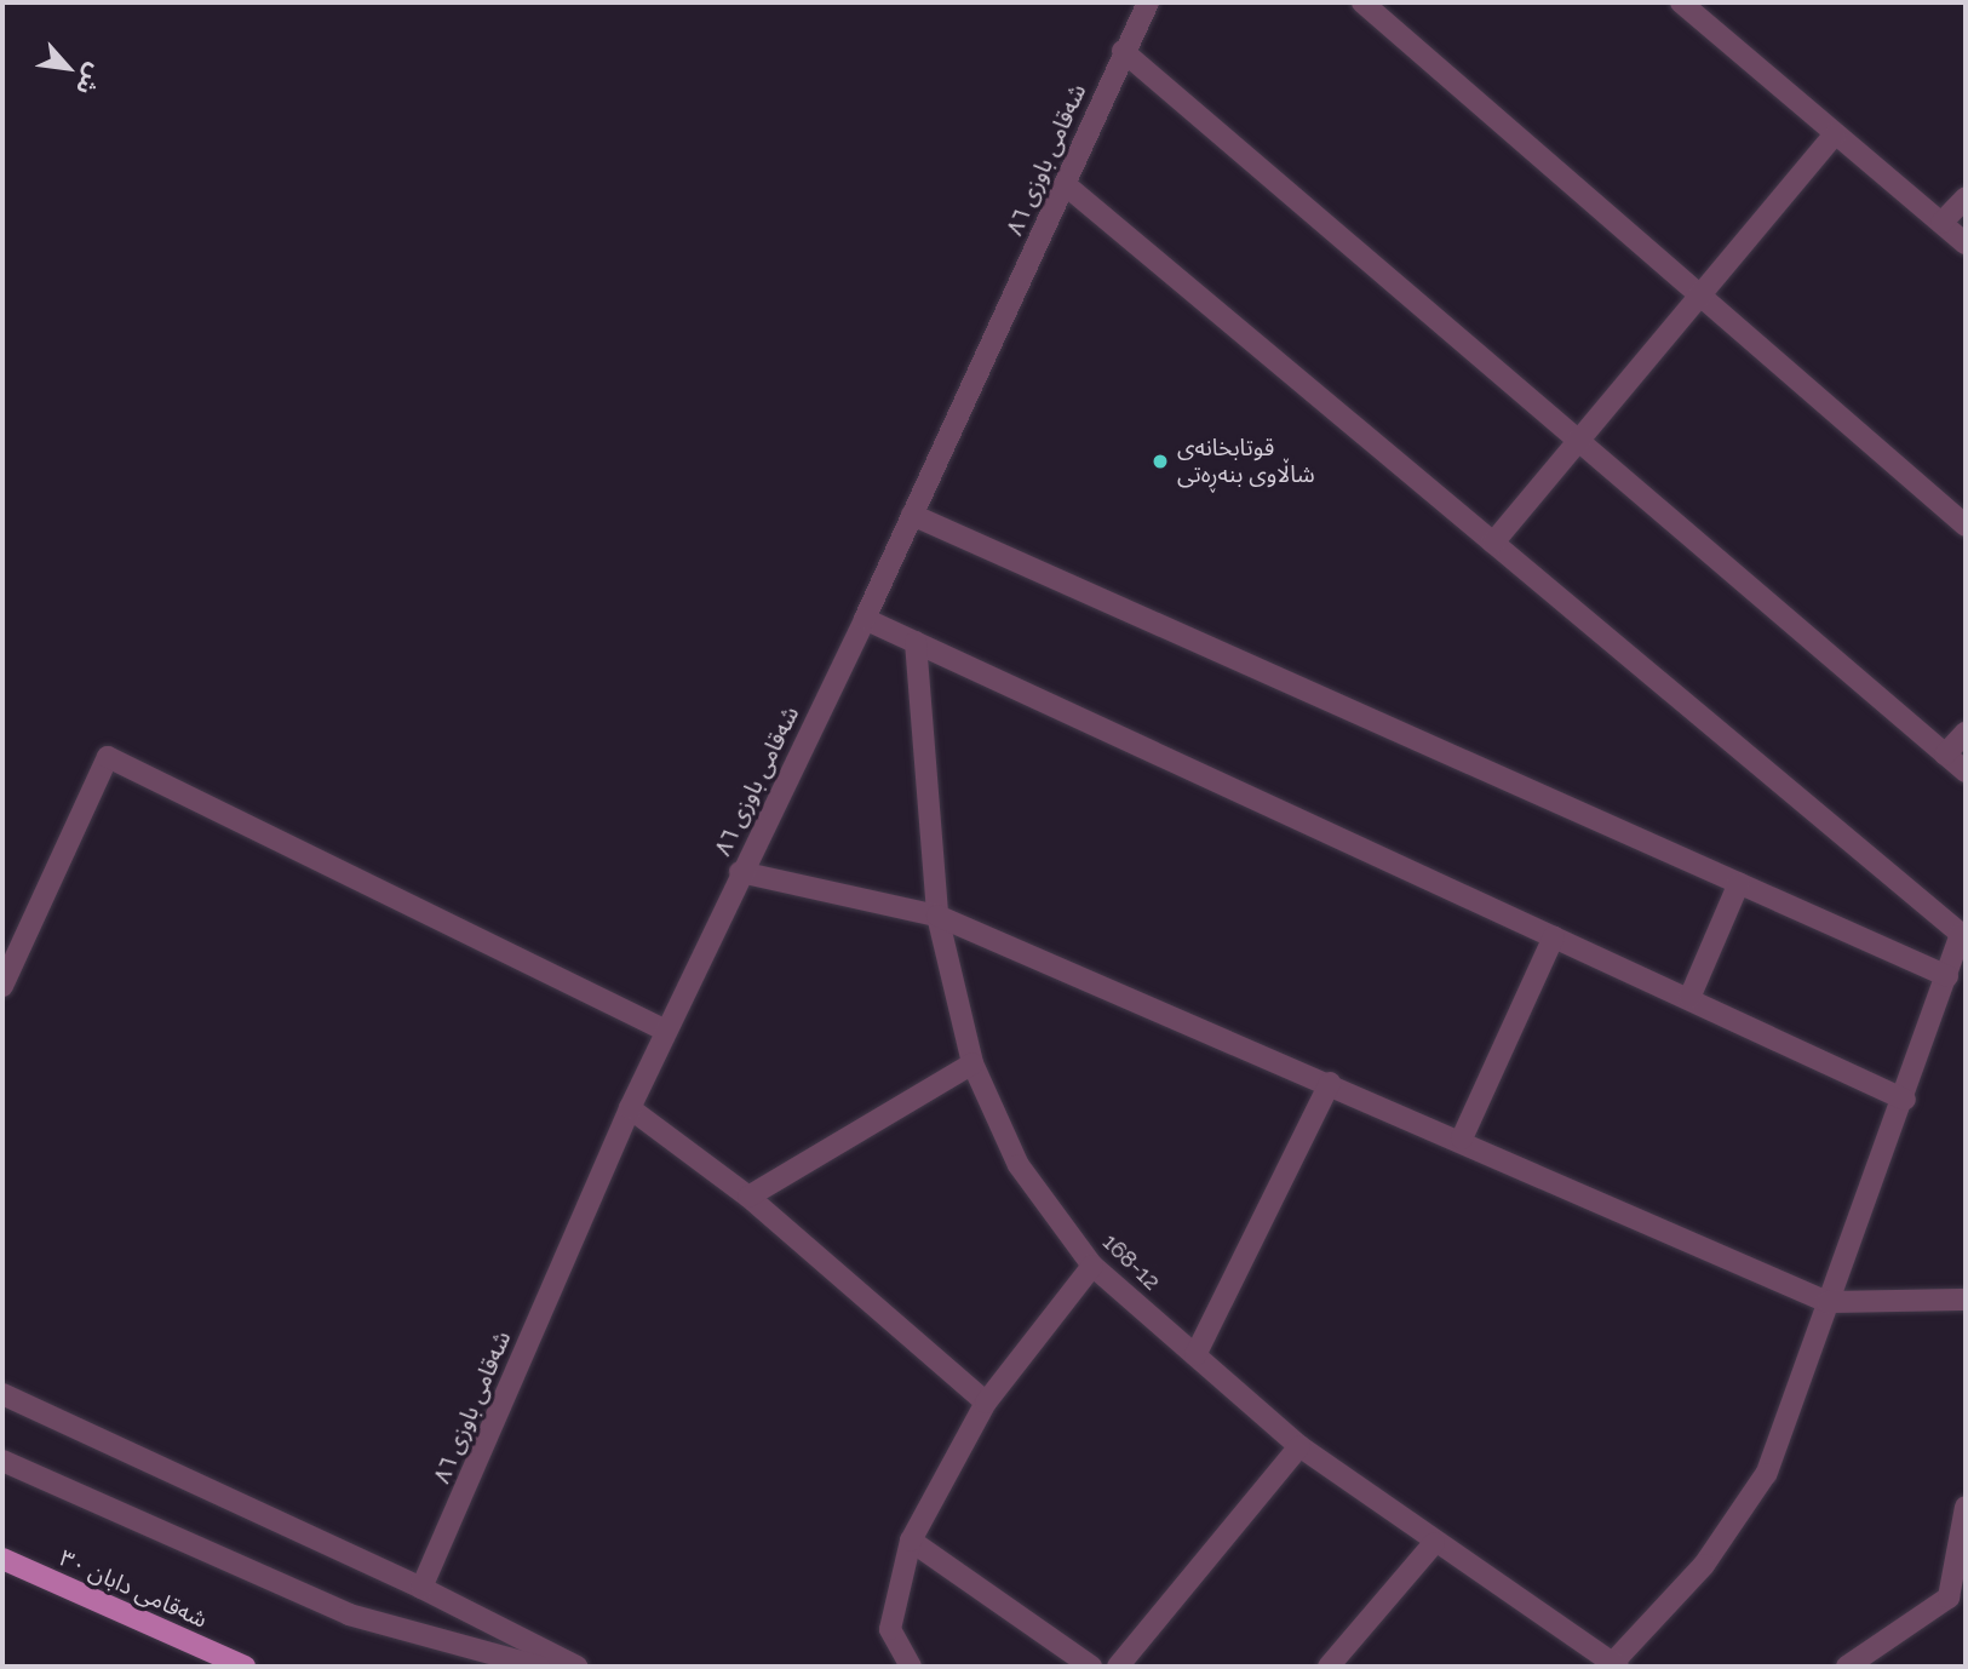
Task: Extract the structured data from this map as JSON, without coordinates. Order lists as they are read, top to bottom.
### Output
{
  "streets": {
    "main road": ["شەقامی دابان ٣٠"],
    "street": ["شەقامی باوزی ٨٦", "168-12"]
  },
  "places": ["قوتابخانەی شاڵاوی بنەڕەتی"],
  "north": "bottom right"
}
